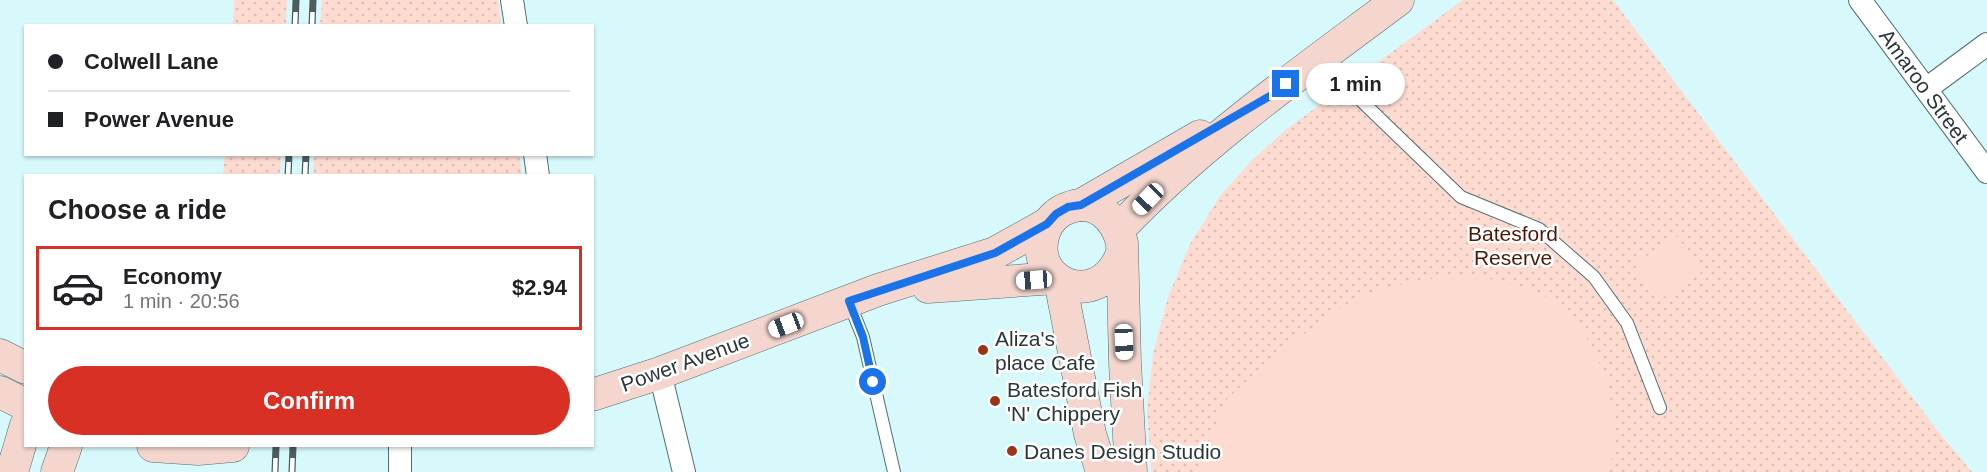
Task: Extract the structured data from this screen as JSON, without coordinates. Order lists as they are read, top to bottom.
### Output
{
  "streets": {
    "street": ["Amaroo Street", "Power Avenue"]
  },
  "parks": ["Batesford Reserve"],
  "places": ["Aliza's place Cafe", "Batesford Fish 'N' Chippery", "Danes Design Studio"],
  "page": {
    "banner": ["Colwell Lane", "Power Avenue"],
    "bubble": "1 min",
    "heading": "Choose a ride",
    "list": [
      {
        "name": "Economy",
        "note": "1 min · 20:56",
        "value": "$2.94"
      }
    ],
    "buttons": "Confirm"
  }
}
